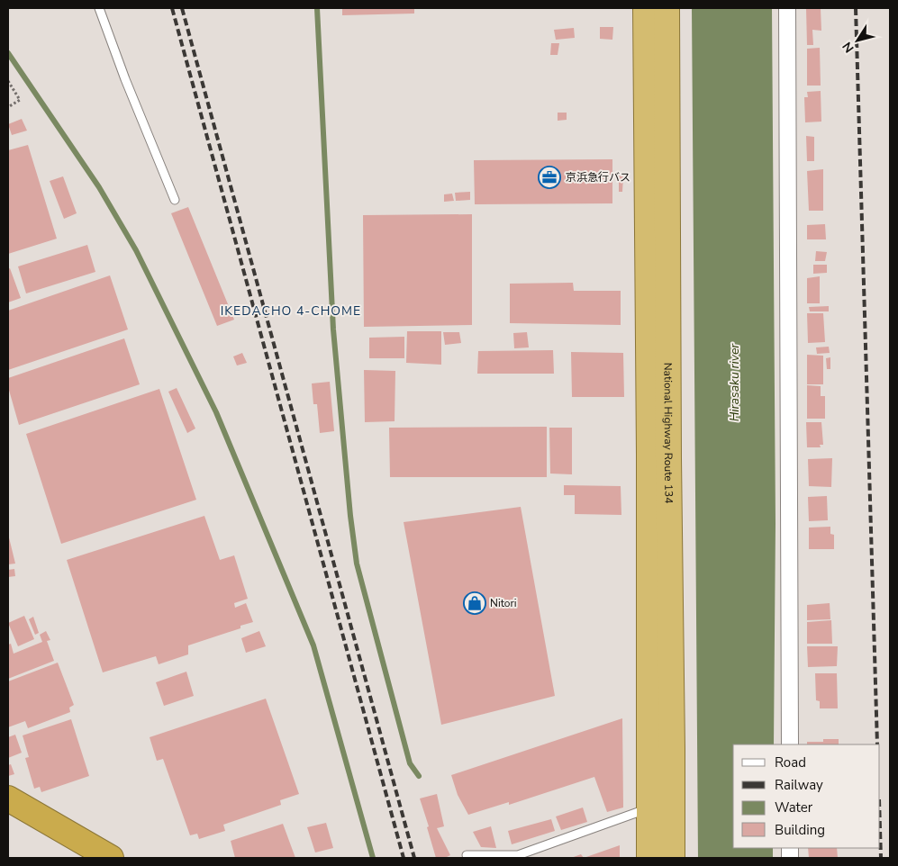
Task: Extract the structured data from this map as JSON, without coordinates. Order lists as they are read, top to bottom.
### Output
{
  "streets": {
    "highway": ["National Highway Route 134"]
  },
  "districts": ["IKEDACHO 4-CHOME"],
  "water": ["Hirasaku river"],
  "places": {
    "office": ["京浜急行バス"],
    "shop": ["Nitori"]
  },
  "legend": [
    "Road",
    "Railway",
    "Water",
    "Building"
  ],
  "north": "bottom left"
}
